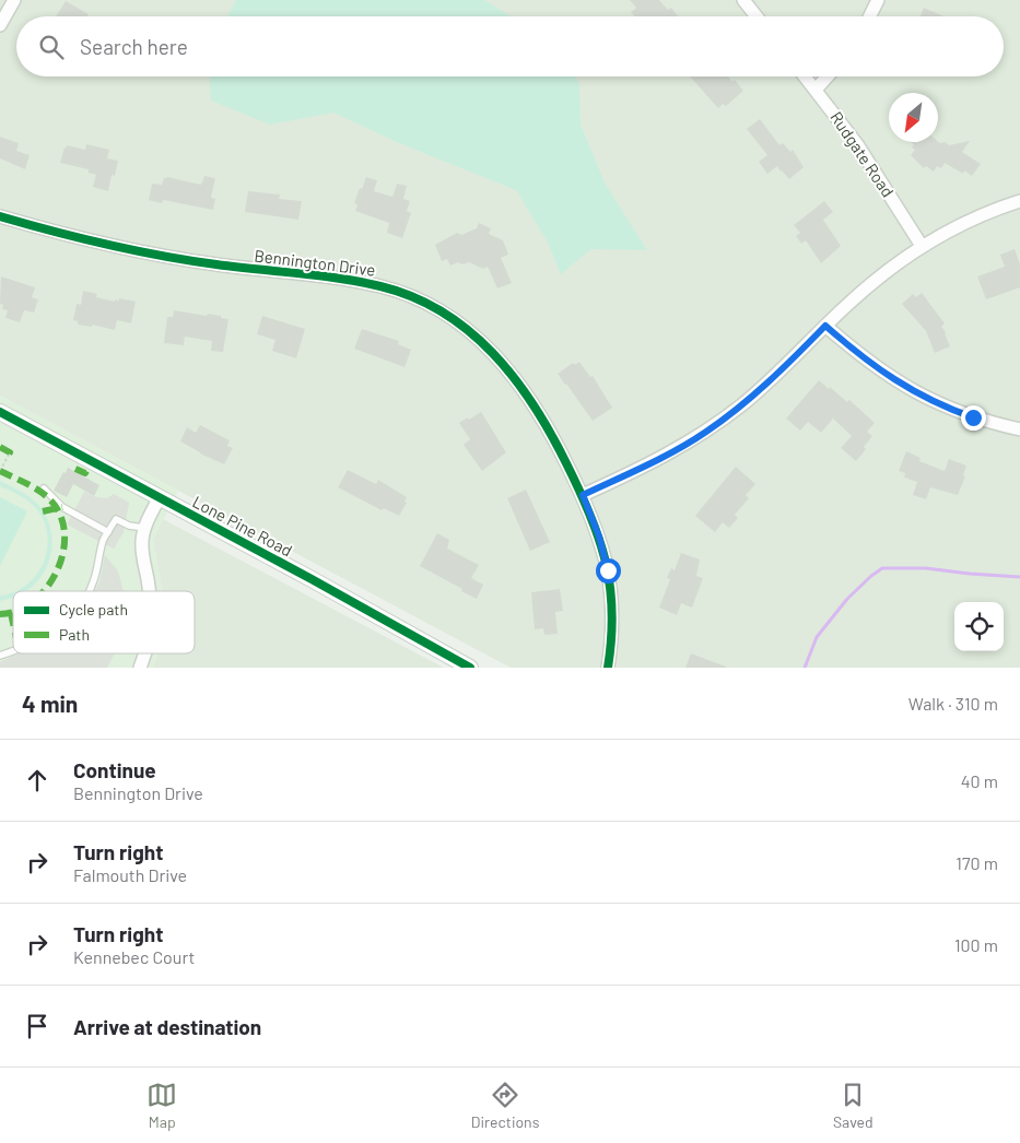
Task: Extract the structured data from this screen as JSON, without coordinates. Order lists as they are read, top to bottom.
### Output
{
  "streets": {
    "street": ["Rudgate Road", "Bennington Drive", "Lone Pine Road"]
  },
  "legend": ["Cycle path", "Path"],
  "north": "bottom left",
  "page": {
    "search": "Search here",
    "heading": ["4 min", "Walk · 310 m"],
    "list": [
      ["Continue", "Bennington Drive", "40 m"],
      ["Turn right", "Falmouth Drive", "170 m"],
      ["Turn right", "Kennebec Court", "100 m"],
      "Arrive at destination"
    ],
    "nav": ["Map", "Directions", "Saved"]
  }
}
